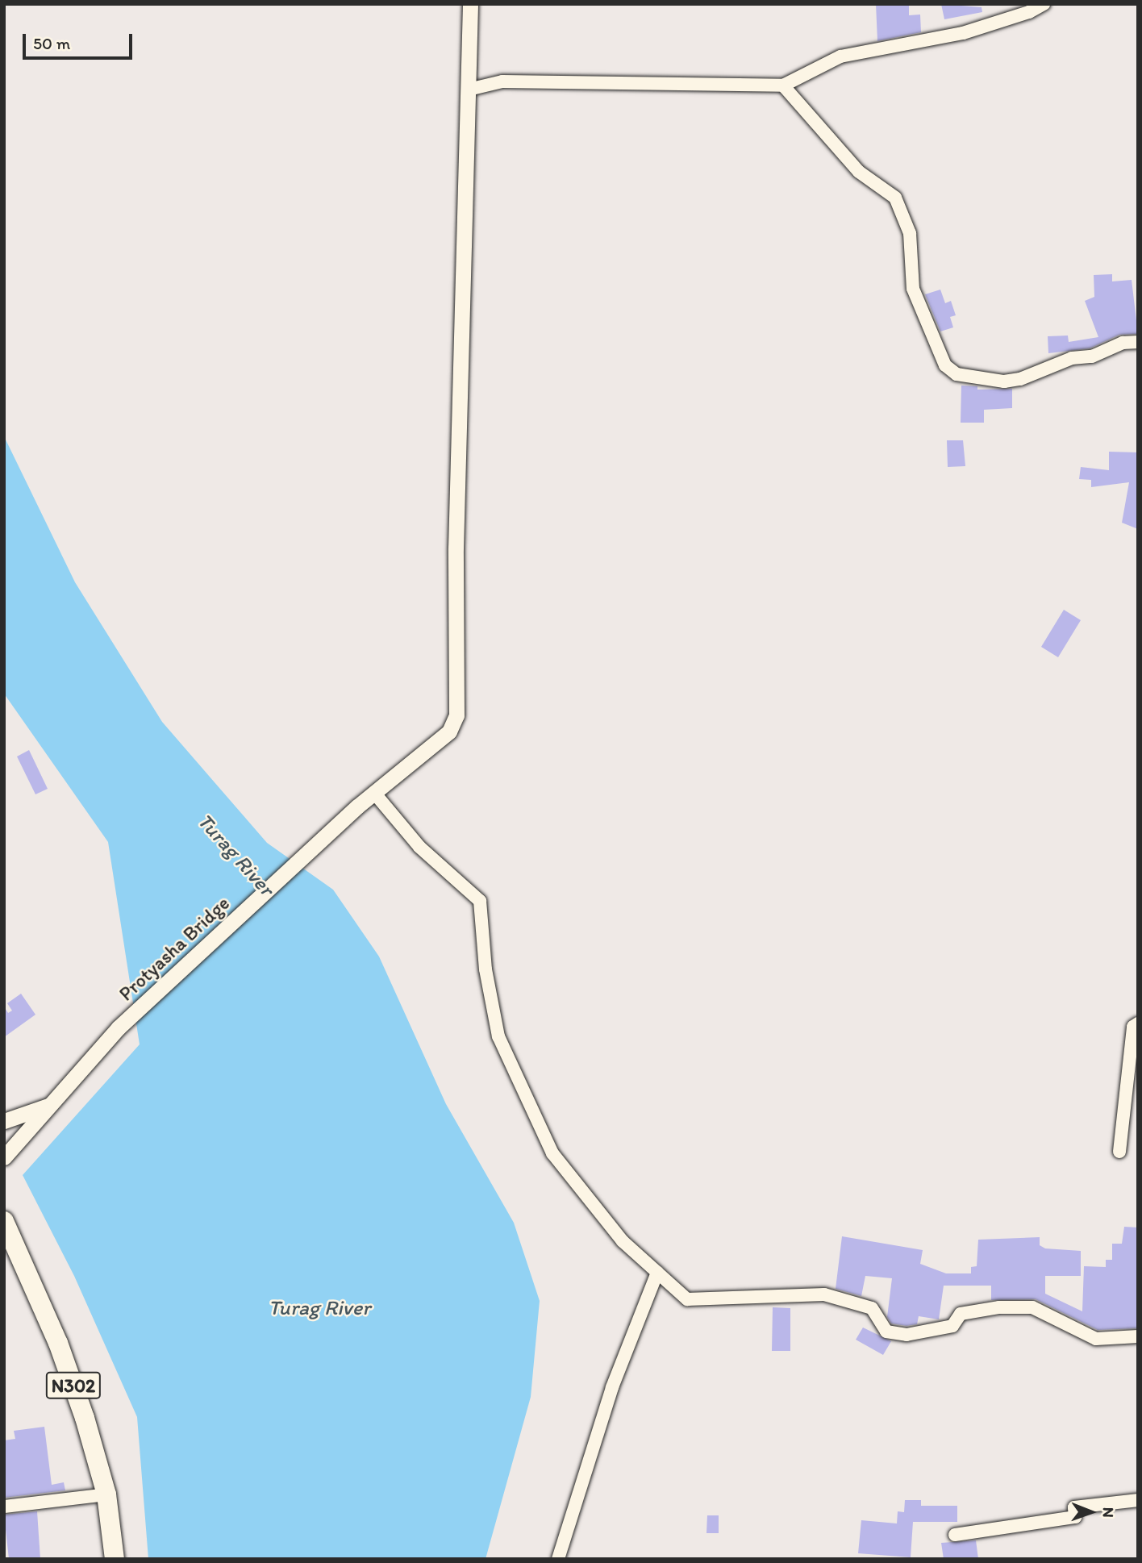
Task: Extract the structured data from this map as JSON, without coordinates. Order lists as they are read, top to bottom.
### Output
{
  "streets": {
    "highway": ["N302"],
    "street": ["Protyasha Bridge"]
  },
  "water": ["Turag River"],
  "scale_bar": "50 m",
  "north": "right"
}
